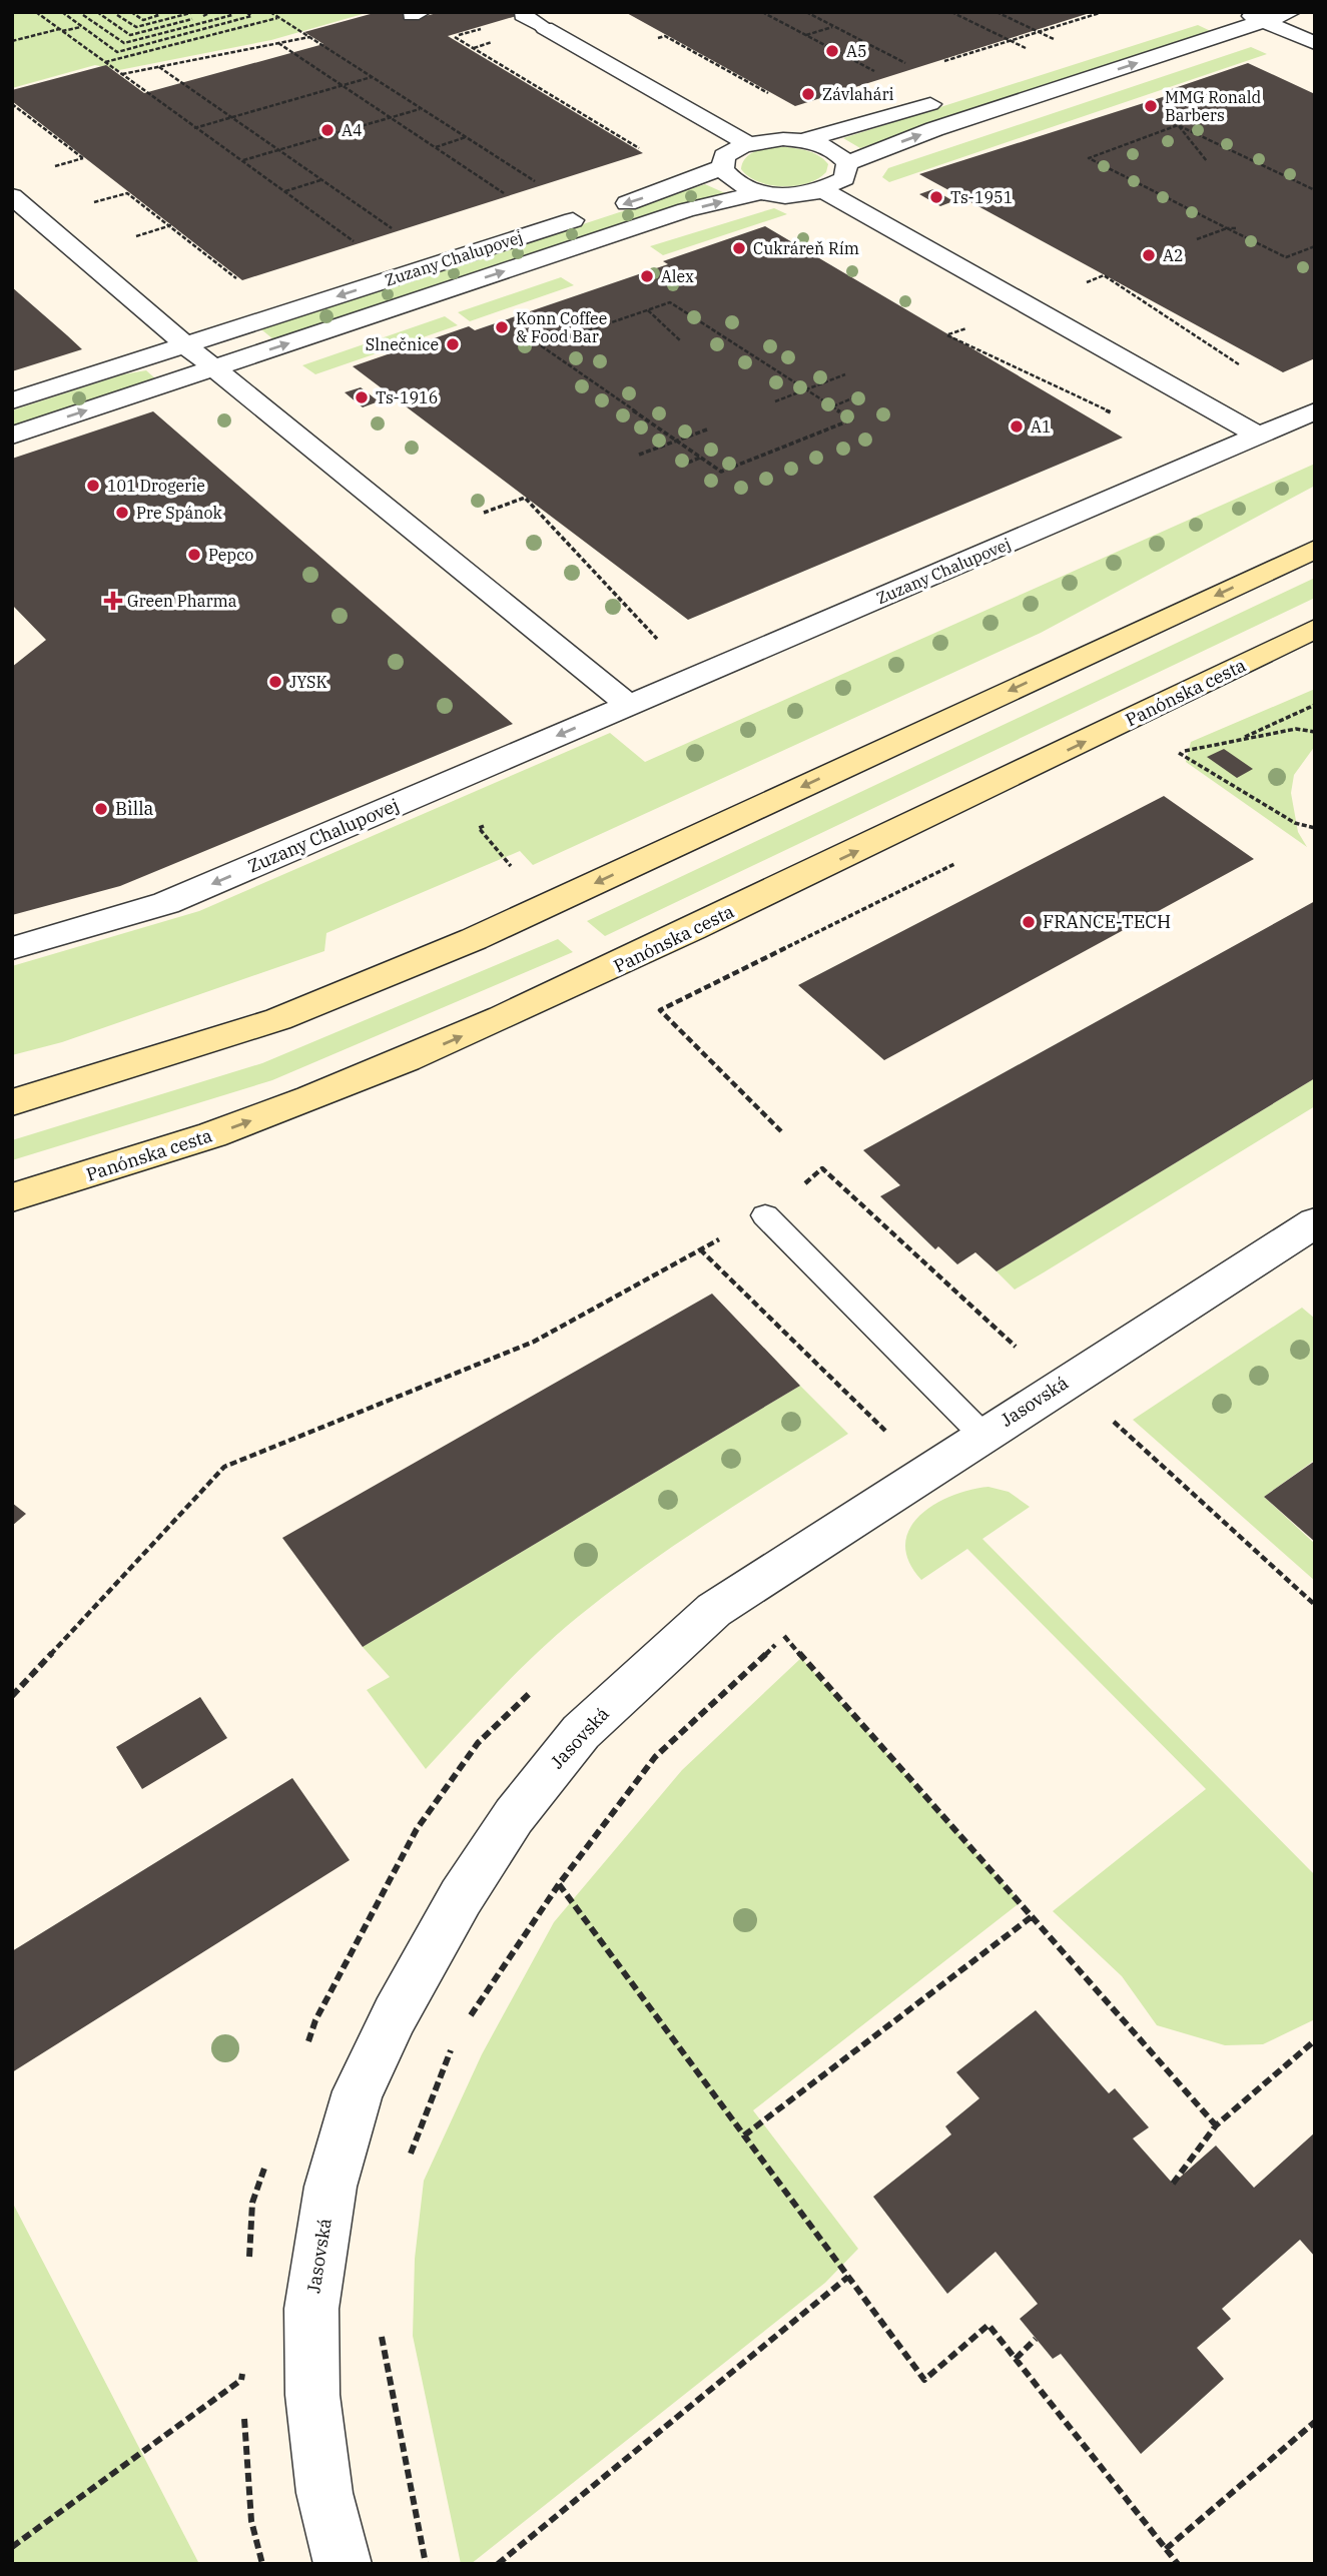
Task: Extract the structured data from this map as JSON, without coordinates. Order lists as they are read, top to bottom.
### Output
{
  "streets": {
    "main road": ["Panónska cesta"],
    "street": ["Zuzany Chalupovej", "Jasovská"]
  },
  "places": {
    "other": [
      "A5",
      "Závlahári",
      "MMG Ronald Barbers",
      "A4",
      "Ts-1951",
      "Cukráreň Rím",
      "A2",
      "Alex",
      "Konn Coffee & Food Bar",
      "Slnečnice",
      "Ts-1916",
      "A1",
      "101 Drogerie",
      "Pre Spánok",
      "Pepco",
      "JYSK",
      "Billa",
      "FRANCE-TECH"
    ],
    "health": ["Green Pharma"]
  }
}
